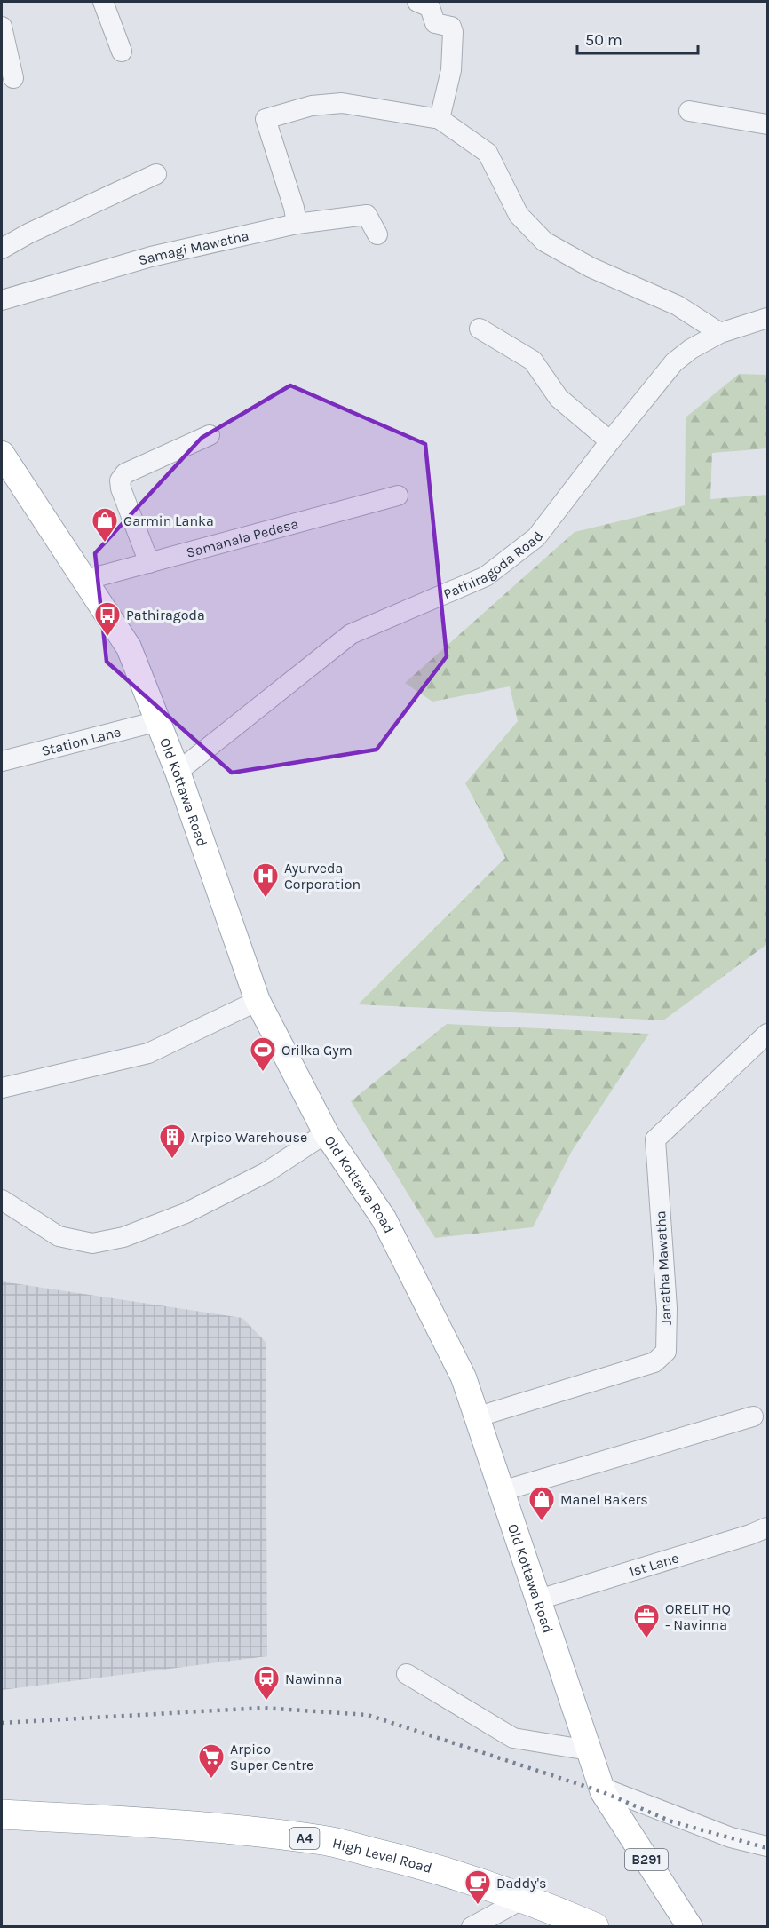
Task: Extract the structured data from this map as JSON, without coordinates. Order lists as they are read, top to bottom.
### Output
{
  "streets": {
    "highway": ["A4", "High Level Road"],
    "main road": ["Old Kottawa Road", "B291"],
    "street": [
      "Samagi Mawatha",
      "Samanala Pedesa",
      "Pathiragoda Road",
      "Station Lane",
      "Janatha Mawatha",
      "1st Lane"
    ]
  },
  "crossings": [
    ["Samanala Pedesa", "Old Kottawa Road"],
    ["Pathiragoda Road", "Old Kottawa Road"],
    ["Station Lane", "Old Kottawa Road"],
    ["Old Kottawa Road", "Janatha Mawatha"],
    ["Old Kottawa Road", "1st Lane"]
  ],
  "places": {
    "shop": ["Garmin Lanka", "Manel Bakers"],
    "bus stop": ["Pathiragoda"],
    "hospital": ["Ayurveda Corporation"],
    "sports": ["Orilka Gym"],
    "building": ["Arpico Warehouse"],
    "office": ["ORELIT HQ - Navinna"],
    "station": ["Nawinna"],
    "supermarket": ["Arpico Super Centre"],
    "cafe": ["Daddy's"]
  },
  "scale_bar": "50 m"
}
